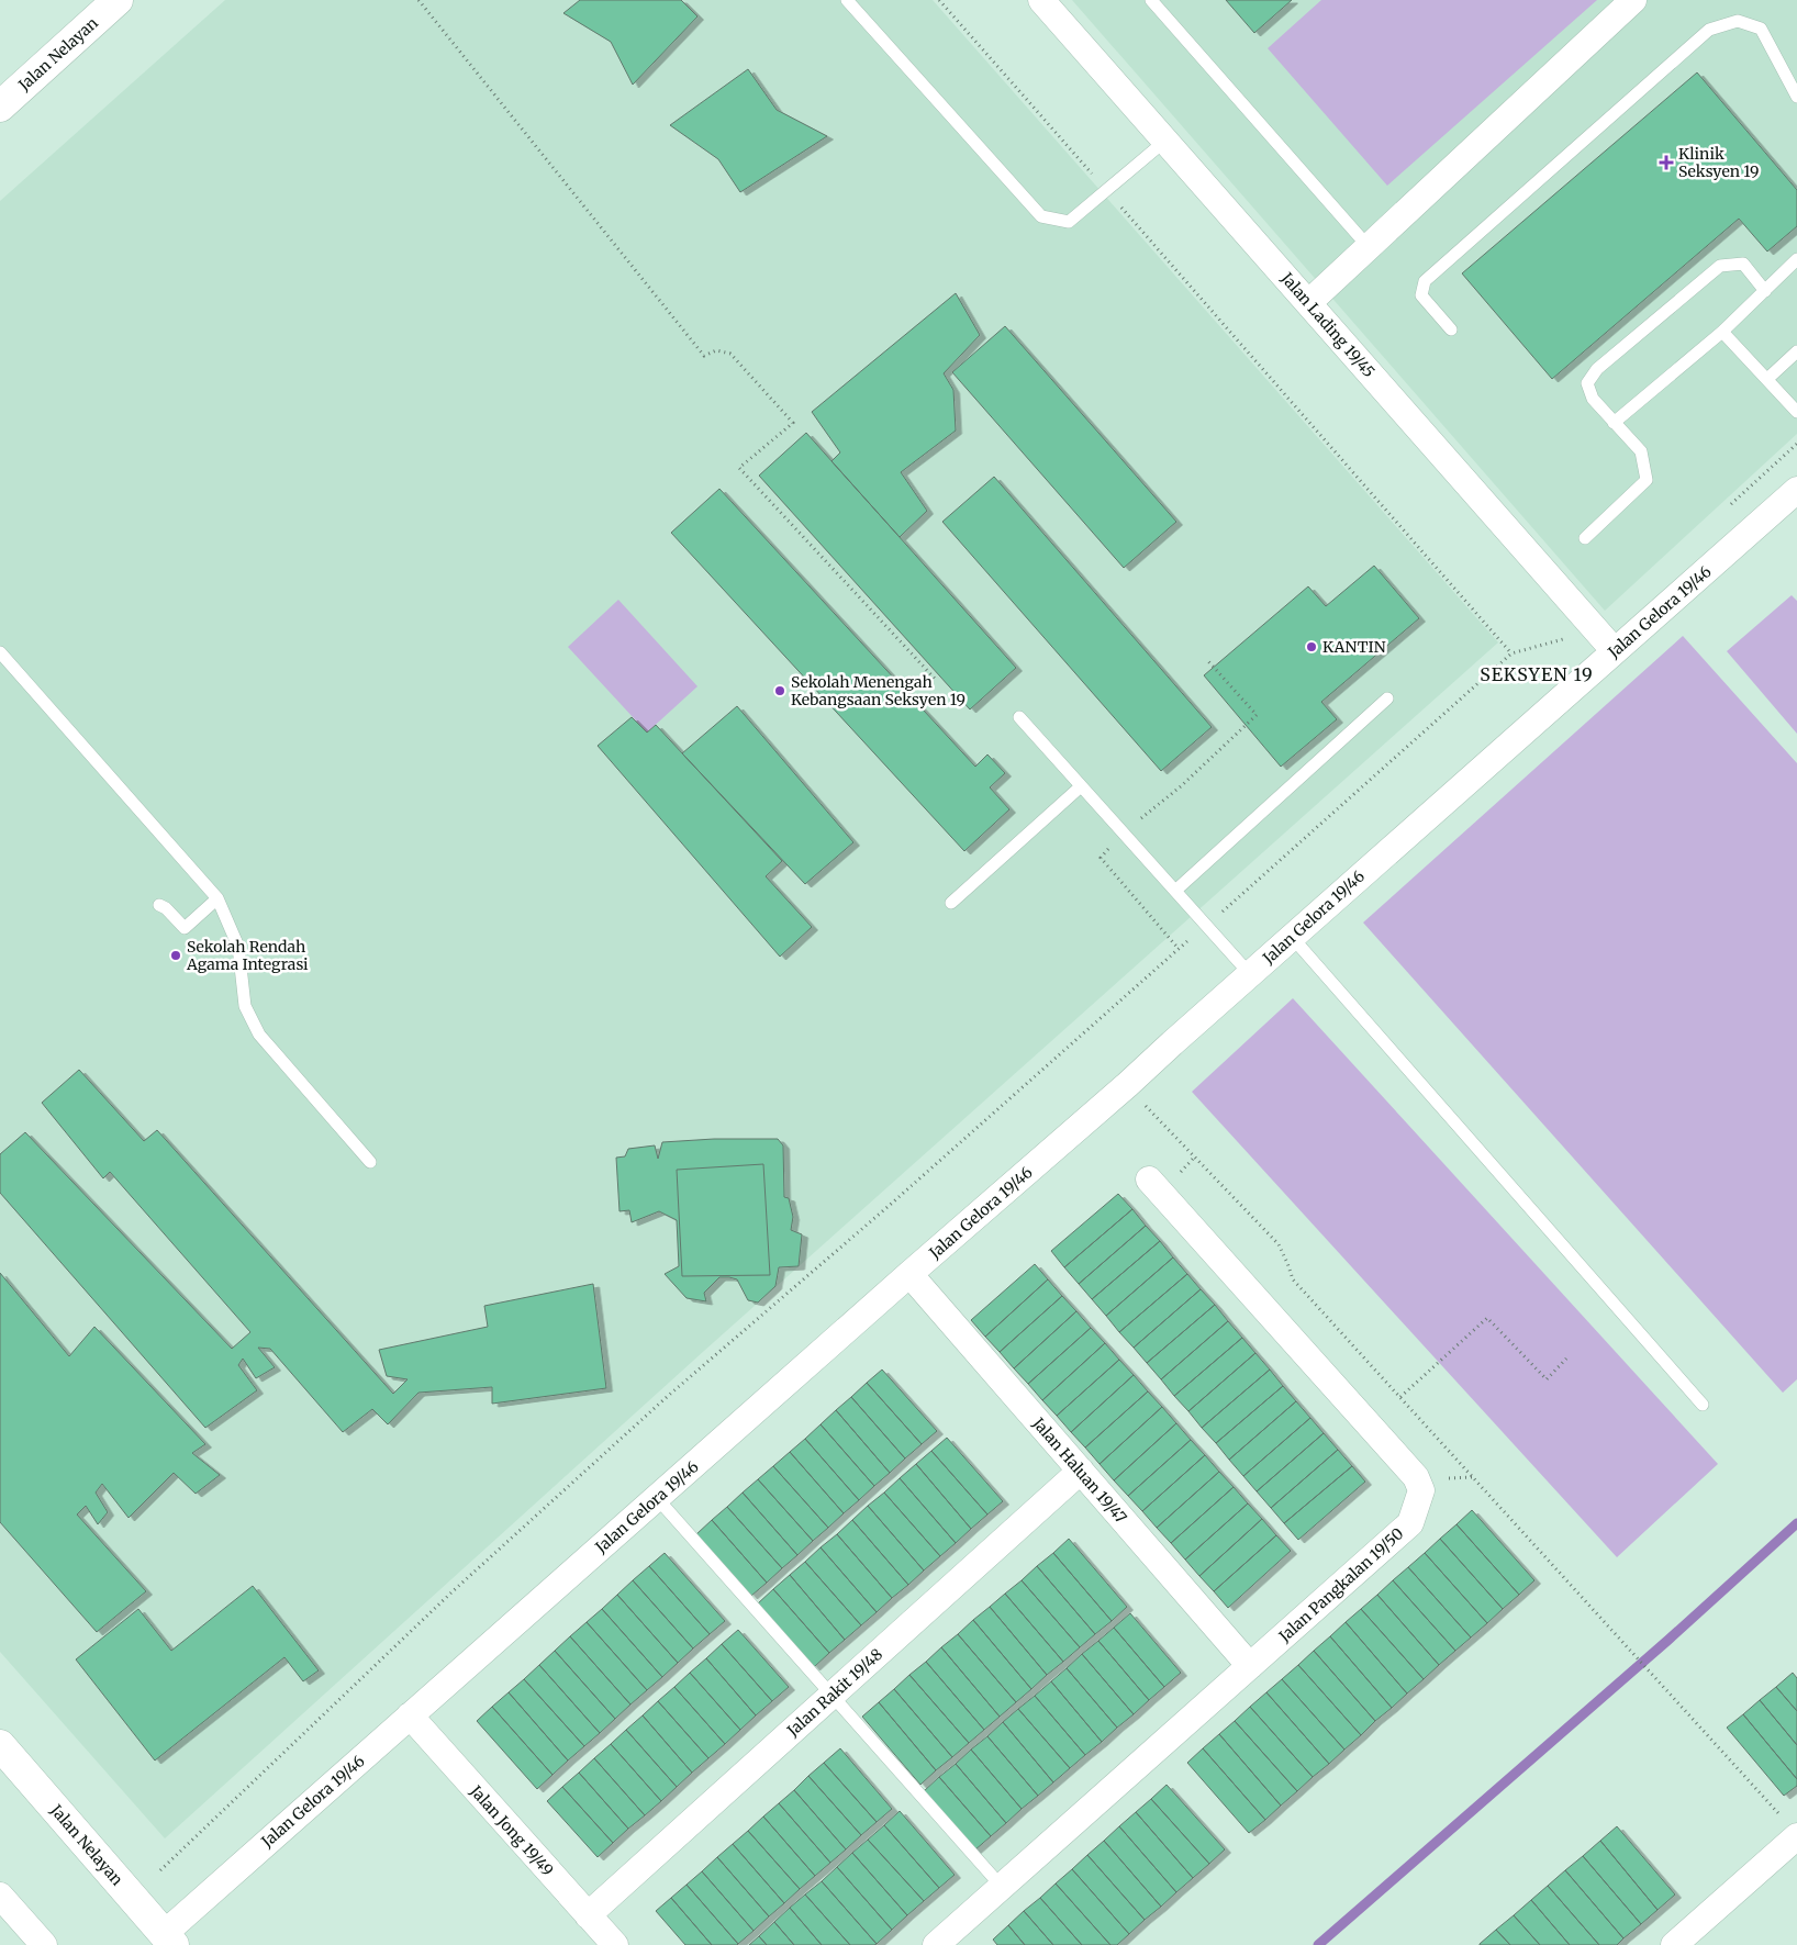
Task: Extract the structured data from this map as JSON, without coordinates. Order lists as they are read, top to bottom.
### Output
{
  "streets": {
    "street": [
      "Jalan Nelayan",
      "Jalan Lading 19/45",
      "Jalan Gelora 19/46",
      "Jalan Haluan 19/47",
      "Jalan Pangkalan 19/50",
      "Jalan Rakit 19/48",
      "Jalan Jong 19/49"
    ]
  },
  "crossings": [
    ["Jalan Nelayan", "Jalan Gelora 19/46"],
    ["Jalan Lading 19/45", "Jalan Gelora 19/46"],
    ["Jalan Gelora 19/46", "Jalan Haluan 19/47"],
    ["Jalan Gelora 19/46", "Jalan Jong 19/49"],
    ["Jalan Haluan 19/47", "Jalan Pangkalan 19/50"],
    ["Jalan Haluan 19/47", "Jalan Rakit 19/48"],
    ["Jalan Rakit 19/48", "Jalan Jong 19/49"]
  ],
  "districts": ["SEKSYEN 19"],
  "places": {
    "health": ["Klinik Seksyen 19"],
    "other": ["KANTIN", "Sekolah Menengah Kebangsaan Seksyen 19", "Sekolah Rendah Agama Integrasi"]
  }
}
